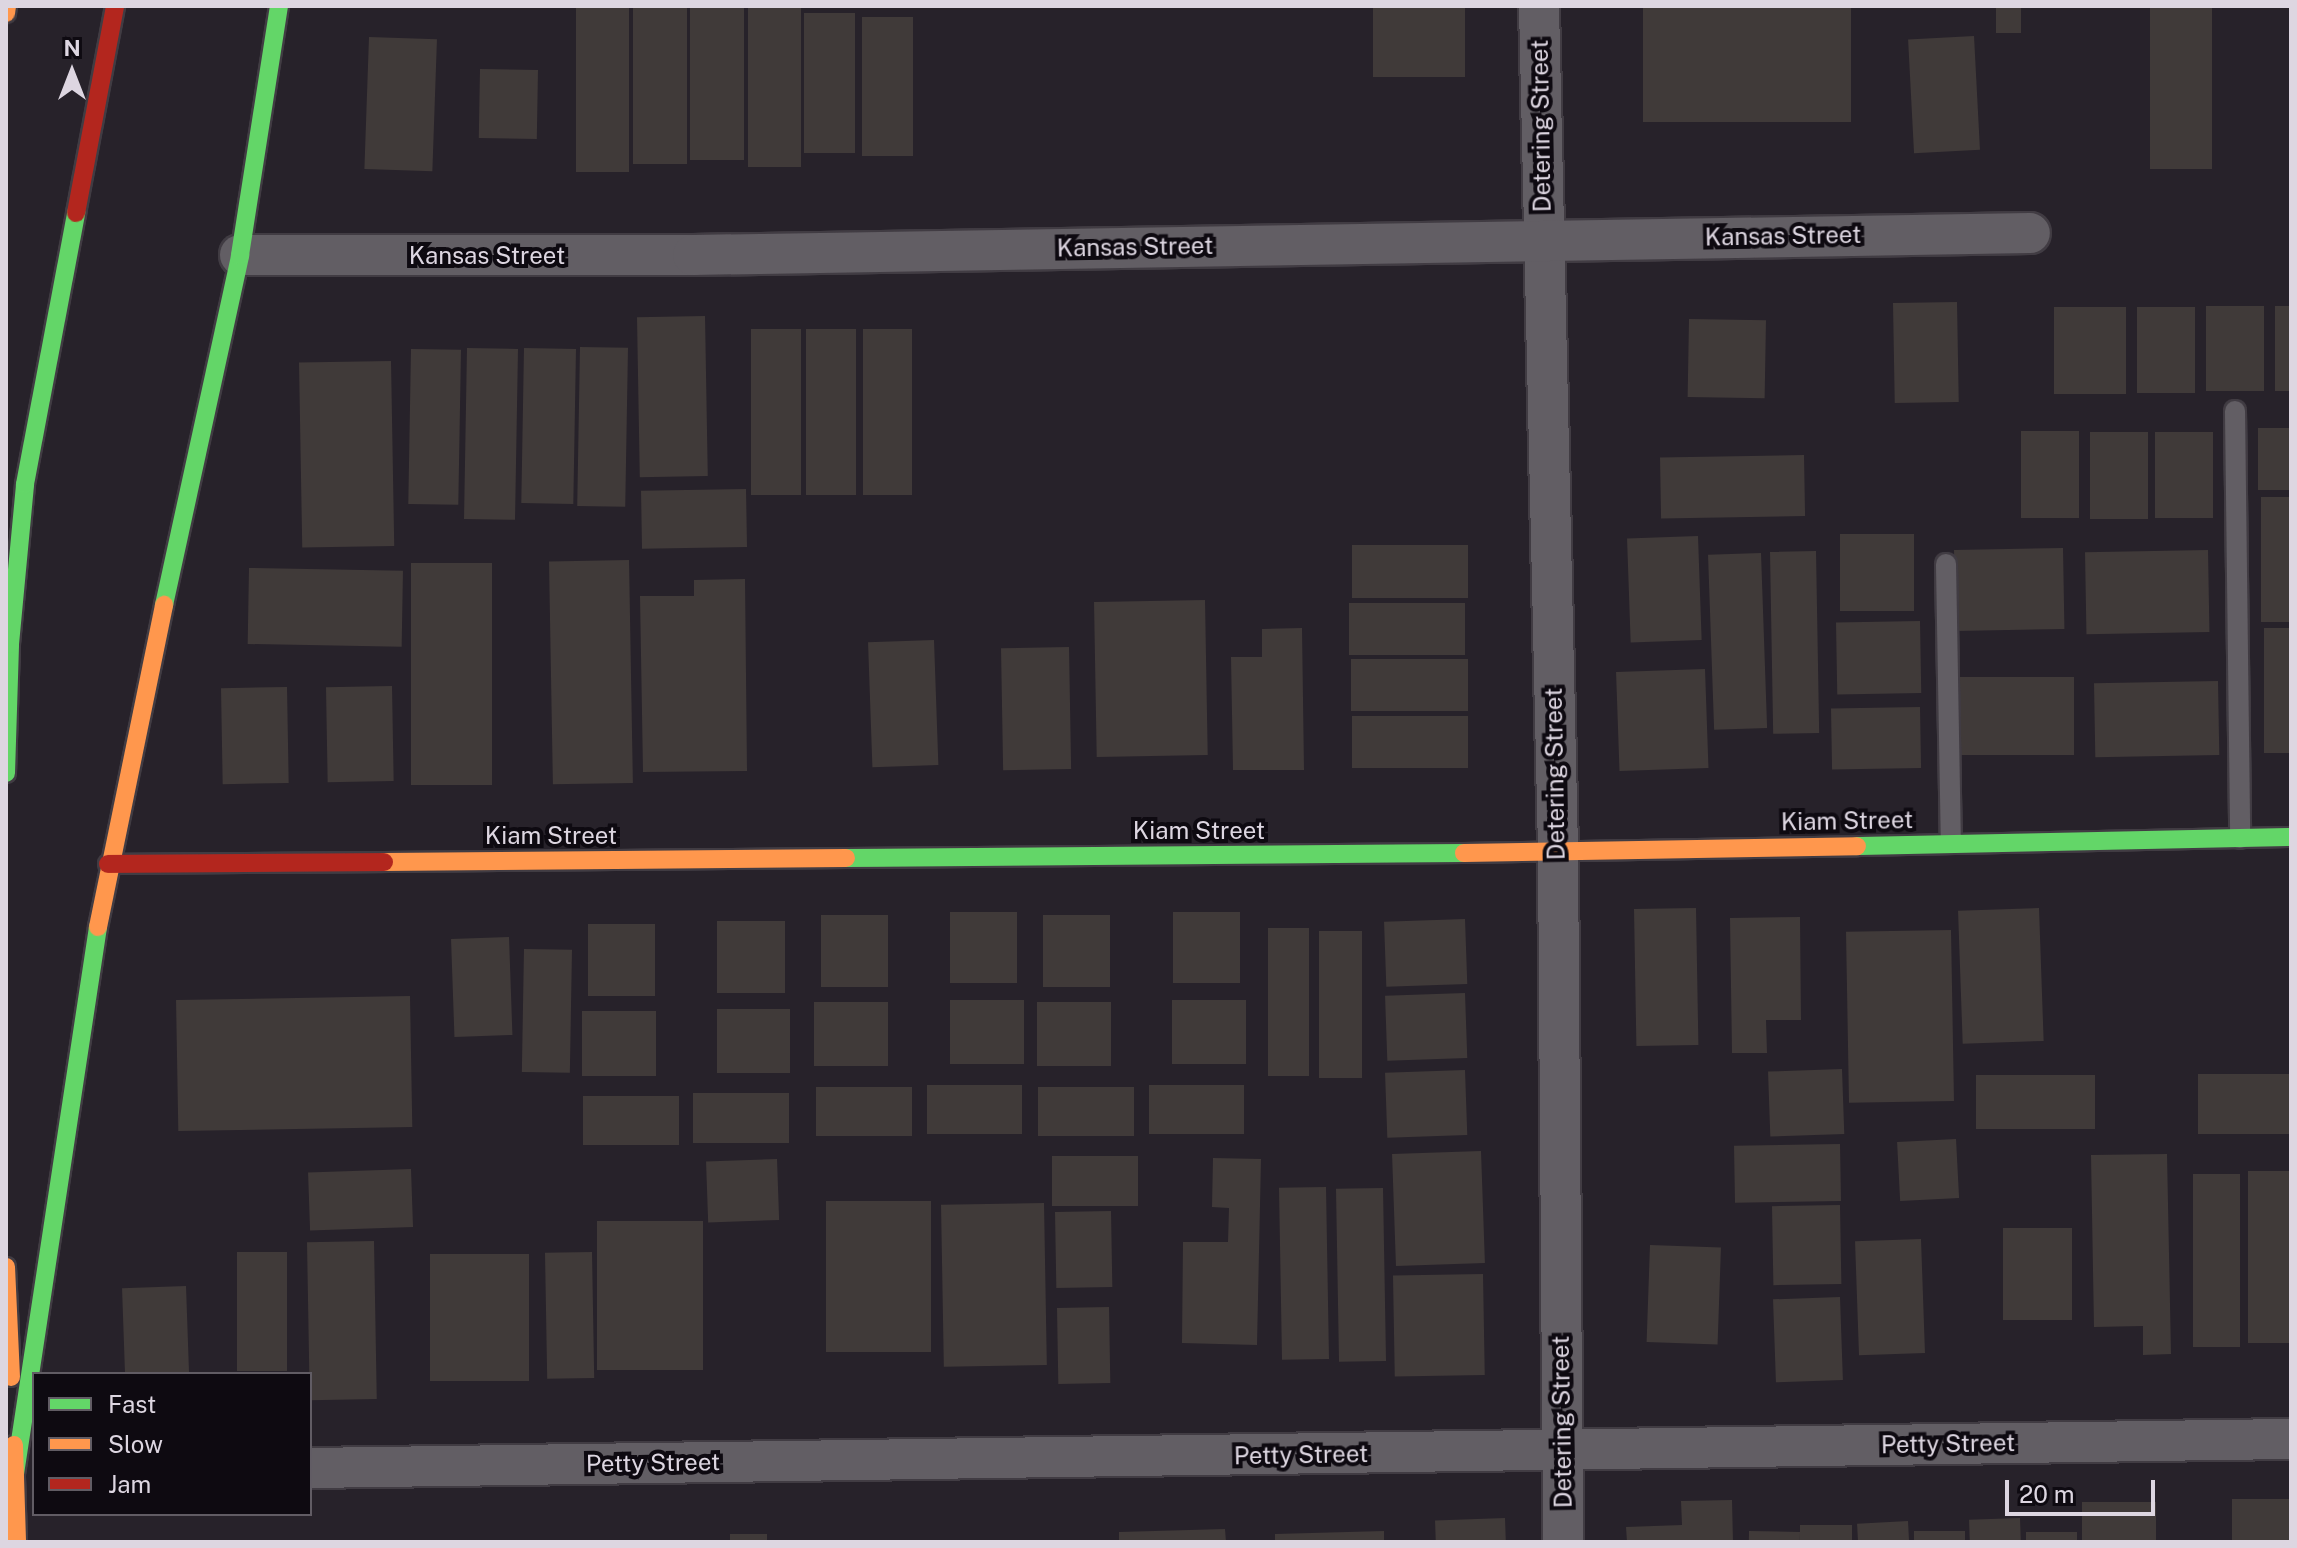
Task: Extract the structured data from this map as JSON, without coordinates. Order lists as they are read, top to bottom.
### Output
{
  "streets": {
    "main road": ["Kiam Street"],
    "street": ["Detering Street", "Kansas Street", "Petty Street"]
  },
  "crossings": [
    ["Detering Street", "Kansas Street"],
    ["Detering Street", "Kiam Street"],
    ["Detering Street", "Petty Street"]
  ],
  "legend": ["Fast", "Slow", "Jam"],
  "scale_bar": "20 m",
  "north": "top"
}
